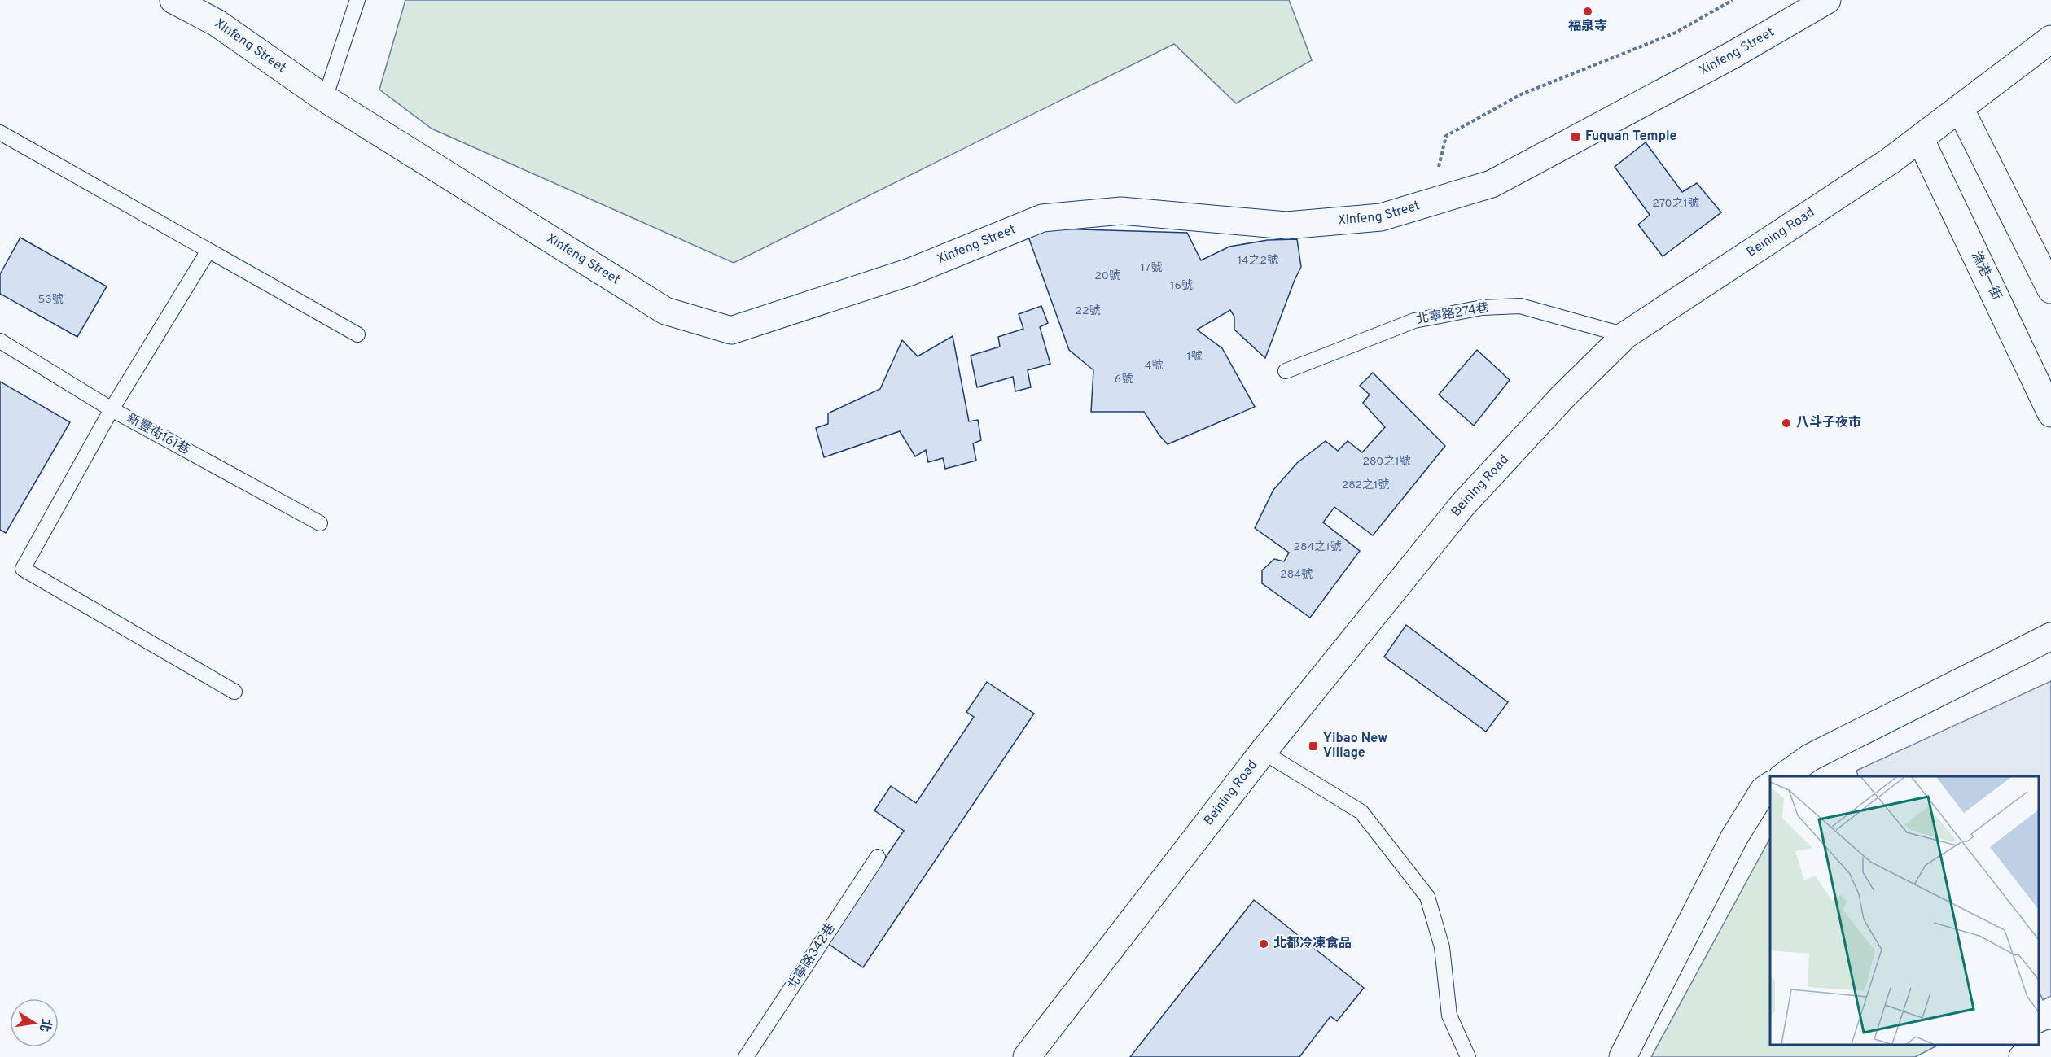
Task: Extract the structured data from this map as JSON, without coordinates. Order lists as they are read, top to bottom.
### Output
{
  "streets": {
    "street": ["Xinfeng Street", "Beining Road", "漁港一街"],
    "lane": ["北寧路274巷", "新豐街161巷", "北寧路342巷"]
  },
  "crossings": [
    ["Beining Road", "漁港一街"],
    ["Beining Road", "北寧路274巷"]
  ],
  "places": {
    "other": ["福泉寺", "八斗子夜市", "北都冷凍食品"],
    "transit": ["Fuquan Temple", "Yibao New Village"]
  },
  "house_numbers": [
    "270之1號",
    "14之2號",
    "17號",
    "20號",
    "16號",
    "53號",
    "22號",
    "1號",
    "4號",
    "6號",
    "280之1號",
    "282之1號",
    "284之1號",
    "284號"
  ],
  "north": "right"
}
